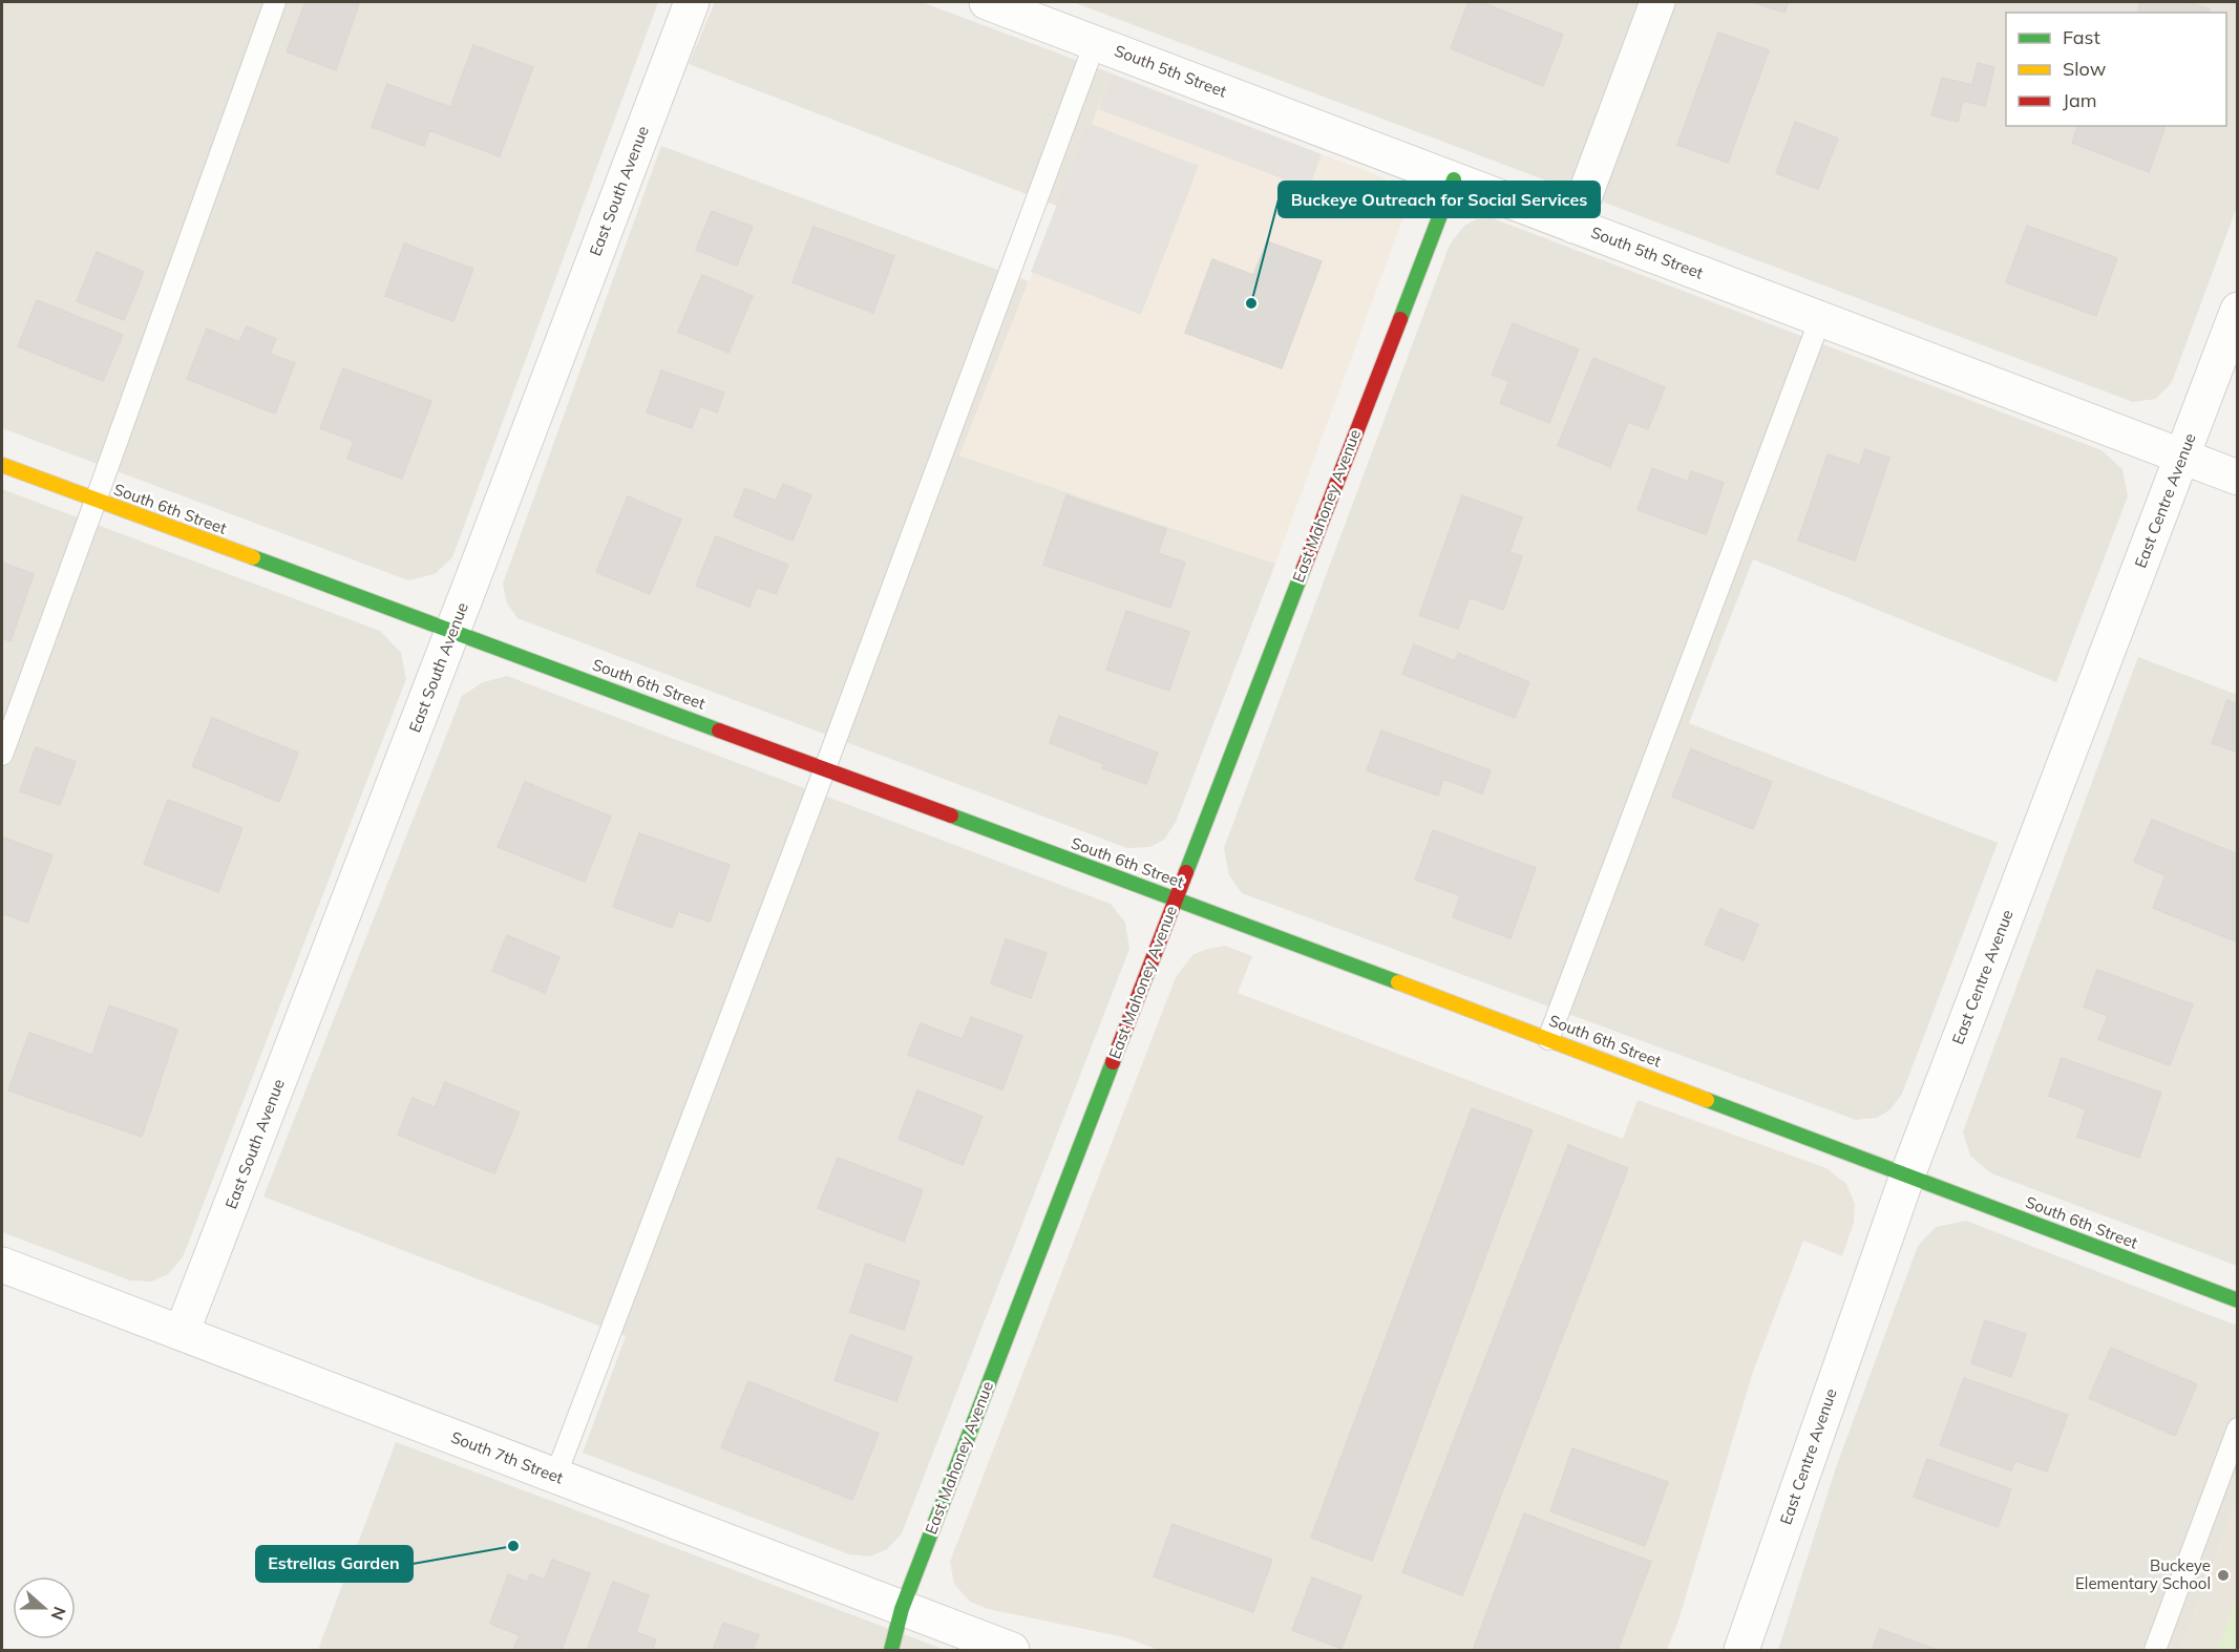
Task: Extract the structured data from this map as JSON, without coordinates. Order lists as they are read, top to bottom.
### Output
{
  "streets": {
    "street": [
      "South 5th Street",
      "East South Avenue",
      "East Centre Avenue",
      "East Mahoney Avenue",
      "South 6th Street",
      "South 7th Street"
    ]
  },
  "crossings": [
    ["South 5th Street", "East Centre Avenue"],
    ["South 5th Street", "East Mahoney Avenue"],
    ["East South Avenue", "South 6th Street"],
    ["East South Avenue", "South 7th Street"],
    ["East Centre Avenue", "South 6th Street"],
    ["East Mahoney Avenue", "South 6th Street"],
    ["East Mahoney Avenue", "South 7th Street"]
  ],
  "places": ["Buckeye Outreach for Social Services", "Estrellas Garden", "Buckeye Elementary School"],
  "legend": ["Fast", "Slow", "Jam"],
  "north": "right"
}
